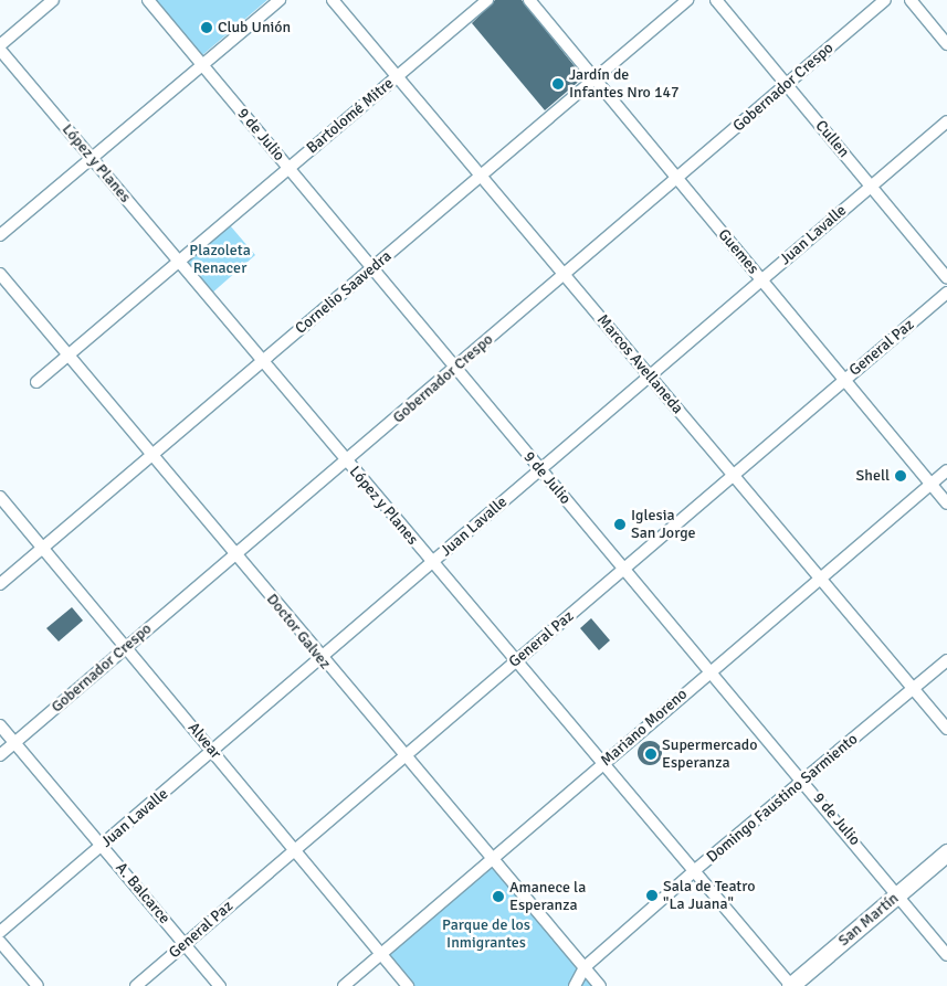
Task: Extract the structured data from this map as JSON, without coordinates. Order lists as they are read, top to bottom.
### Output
{
  "streets": {
    "main road": ["San Martín"],
    "street": [
      "Gobernador Crespo",
      "Bartolomé Mitre",
      "9 de Julio",
      "Cullen",
      "López y Planes",
      "Juan Lavalle",
      "Guemes",
      "Cornelio Saavedra",
      "General Paz",
      "Marcos Avellaneda",
      "Doctor Galvez",
      "Mariano Moreno",
      "Alvear",
      "Domingo Faustino Sarmiento",
      "A. Balcarce"
    ]
  },
  "crossings": [
    ["Gobernador Crespo", "9 de Julio"],
    ["Gobernador Crespo", "Cullen"],
    ["Gobernador Crespo", "López y Planes"],
    ["Gobernador Crespo", "Guemes"],
    ["Gobernador Crespo", "Marcos Avellaneda"],
    ["Gobernador Crespo", "Doctor Galvez"],
    ["Gobernador Crespo", "Alvear"],
    ["Gobernador Crespo", "A. Balcarce"],
    ["Bartolomé Mitre", "9 de Julio"],
    ["Bartolomé Mitre", "López y Planes"],
    ["Bartolomé Mitre", "Marcos Avellaneda"],
    ["Bartolomé Mitre", "Doctor Galvez"],
    ["9 de Julio", "Juan Lavalle"],
    ["9 de Julio", "Cornelio Saavedra"],
    ["9 de Julio", "General Paz"],
    ["9 de Julio", "Mariano Moreno"],
    ["9 de Julio", "Domingo Faustino Sarmiento"],
    ["9 de Julio", "San Martín"],
    ["Cullen", "Juan Lavalle"],
    ["López y Planes", "Juan Lavalle"],
    ["López y Planes", "Cornelio Saavedra"],
    ["López y Planes", "General Paz"],
    ["López y Planes", "Mariano Moreno"],
    ["López y Planes", "Domingo Faustino Sarmiento"],
    ["López y Planes", "San Martín"],
    ["Juan Lavalle", "Guemes"],
    ["Juan Lavalle", "Marcos Avellaneda"],
    ["Juan Lavalle", "Doctor Galvez"],
    ["Juan Lavalle", "Alvear"],
    ["Juan Lavalle", "A. Balcarce"],
    ["Guemes", "Cornelio Saavedra"],
    ["Guemes", "General Paz"],
    ["Guemes", "Mariano Moreno"],
    ["Cornelio Saavedra", "Marcos Avellaneda"],
    ["Cornelio Saavedra", "Doctor Galvez"],
    ["Cornelio Saavedra", "Alvear"],
    ["General Paz", "Marcos Avellaneda"],
    ["General Paz", "Doctor Galvez"],
    ["General Paz", "Alvear"],
    ["General Paz", "A. Balcarce"],
    ["Marcos Avellaneda", "Mariano Moreno"],
    ["Marcos Avellaneda", "Domingo Faustino Sarmiento"],
    ["Doctor Galvez", "Mariano Moreno"],
    ["Doctor Galvez", "Domingo Faustino Sarmiento"],
    ["Mariano Moreno", "Alvear"]
  ],
  "parks": ["Plazoleta Renacer", "Parque de los Inmigrantes"],
  "places": [
    "Club Unión",
    "Jardín de Infantes Nro 147",
    "Shell",
    "Iglesia San Jorge",
    "Supermercado Esperanza",
    "Sala de Teatro \"La Juana\"",
    "Amanece la Esperanza"
  ]
}
